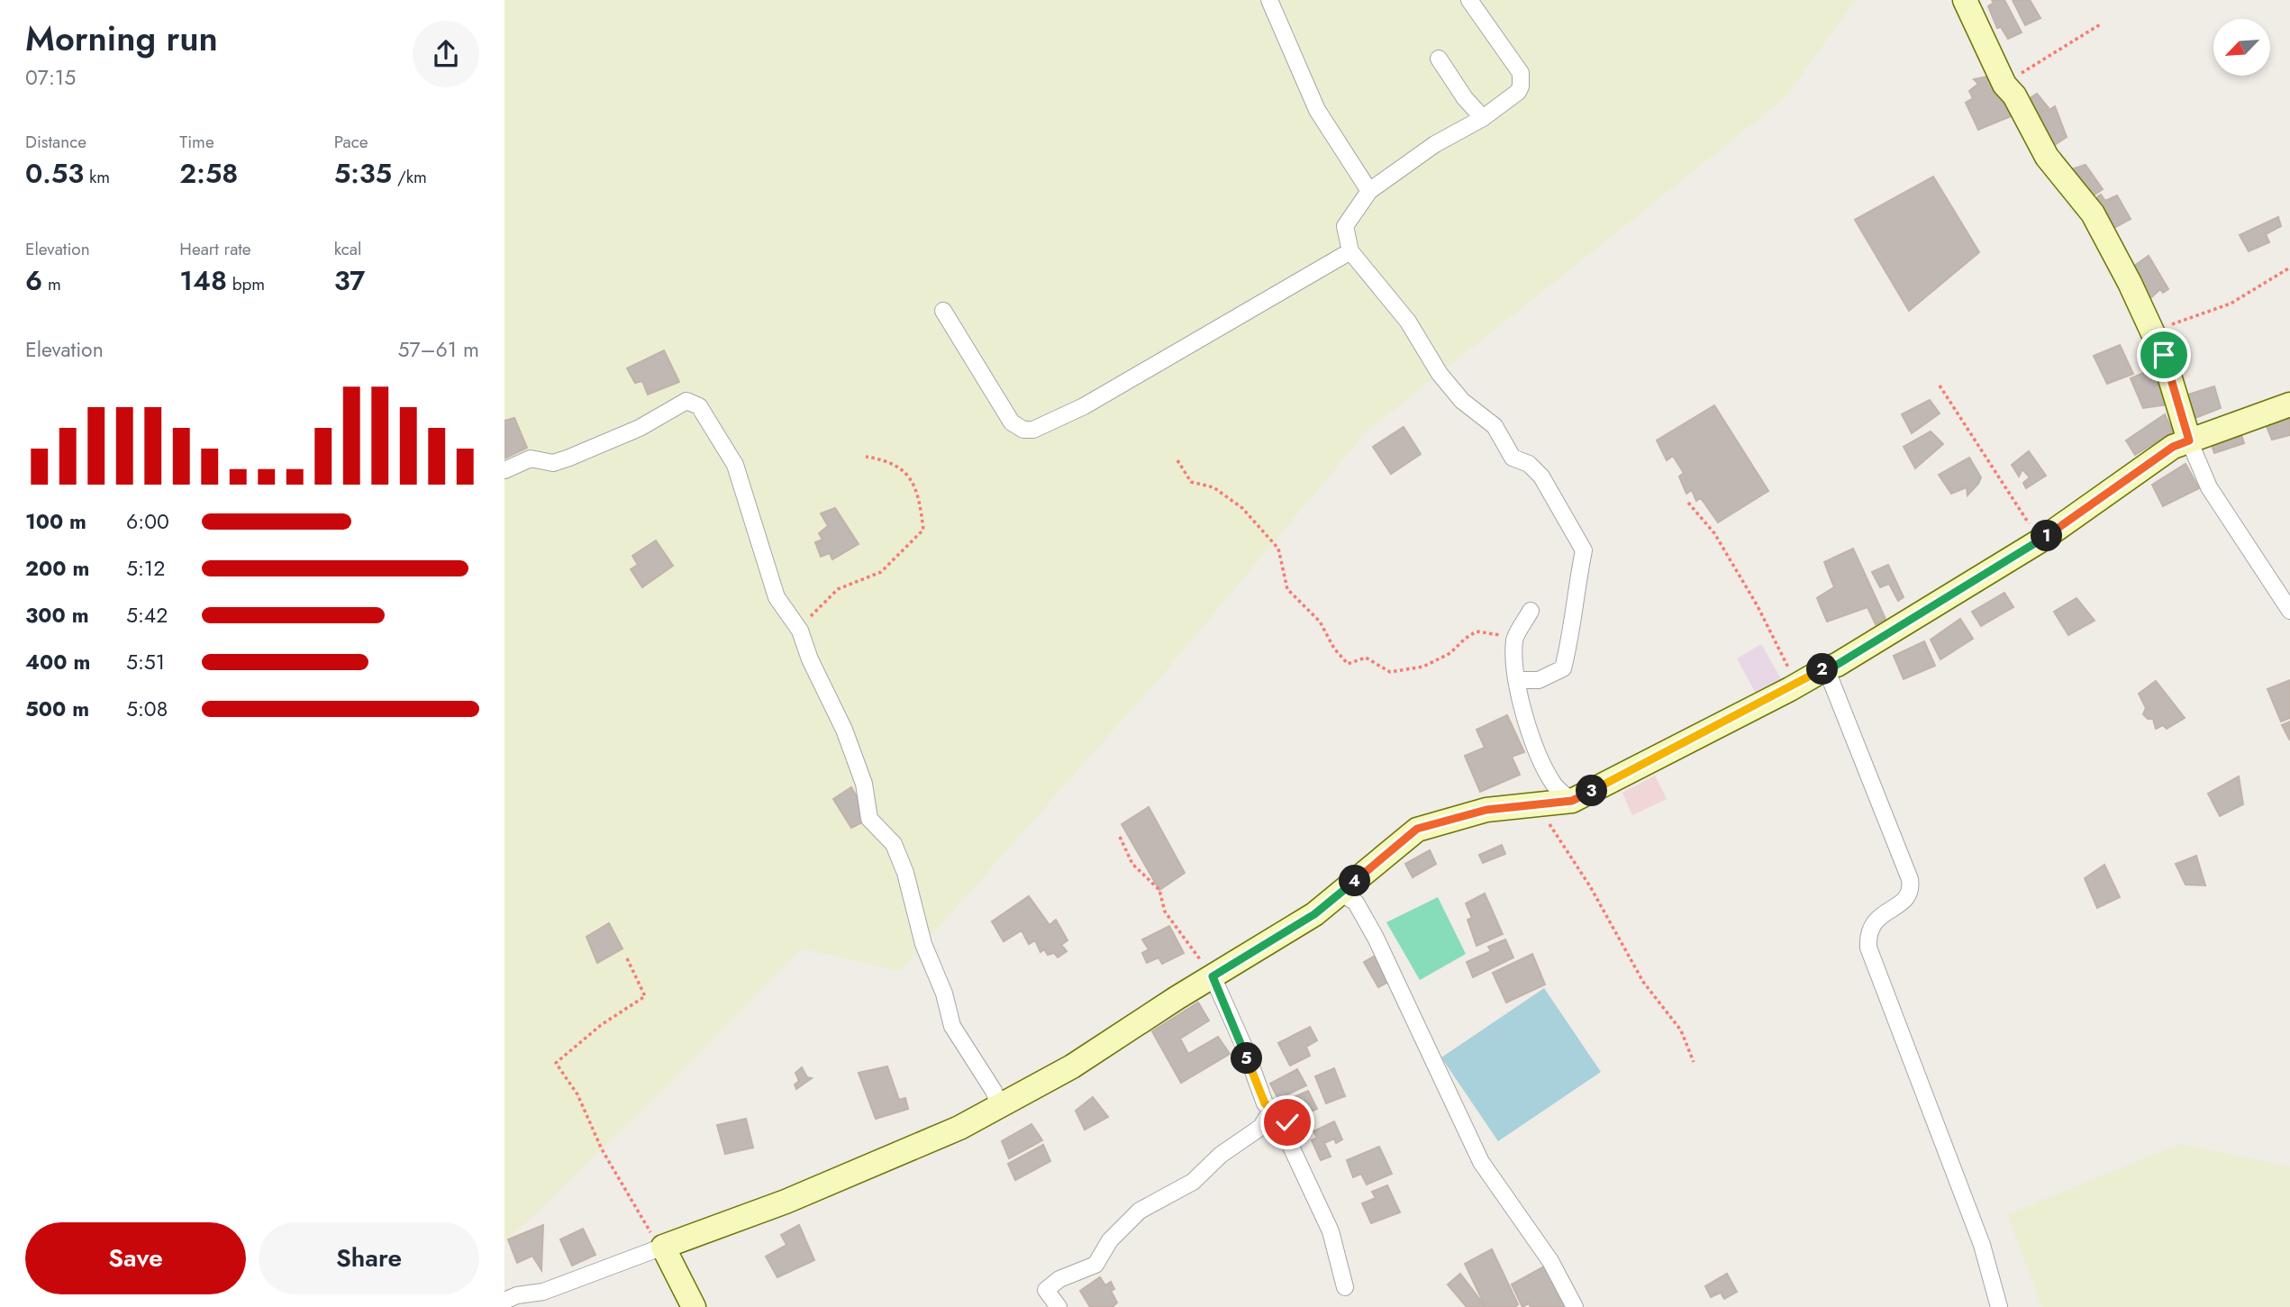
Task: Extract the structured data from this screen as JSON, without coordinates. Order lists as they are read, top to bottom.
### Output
{
  "north": "bottom left",
  "page": {
    "heading": ["Morning run", "07:15"],
    "stats": [
      ["Distance", "0.53 km"],
      ["Time", "2:58"],
      ["Pace", "5:35 /km"],
      ["Elevation", "6 m"],
      ["Heart rate", "148 bpm"],
      ["kcal", "37"]
    ],
    "chart": ["Elevation", "57–61 m"],
    "list": [
      {
        "name": "100 m",
        "note": "6:00"
      },
      {
        "name": "200 m",
        "note": "5:12"
      },
      {
        "name": "300 m",
        "note": "5:42"
      },
      {
        "name": "400 m",
        "note": "5:51"
      },
      {
        "name": "500 m",
        "note": "5:08"
      }
    ],
    "pins": [
      "1",
      "2",
      "3",
      "4",
      "5"
    ],
    "buttons": ["Save", "Share"]
  }
}
